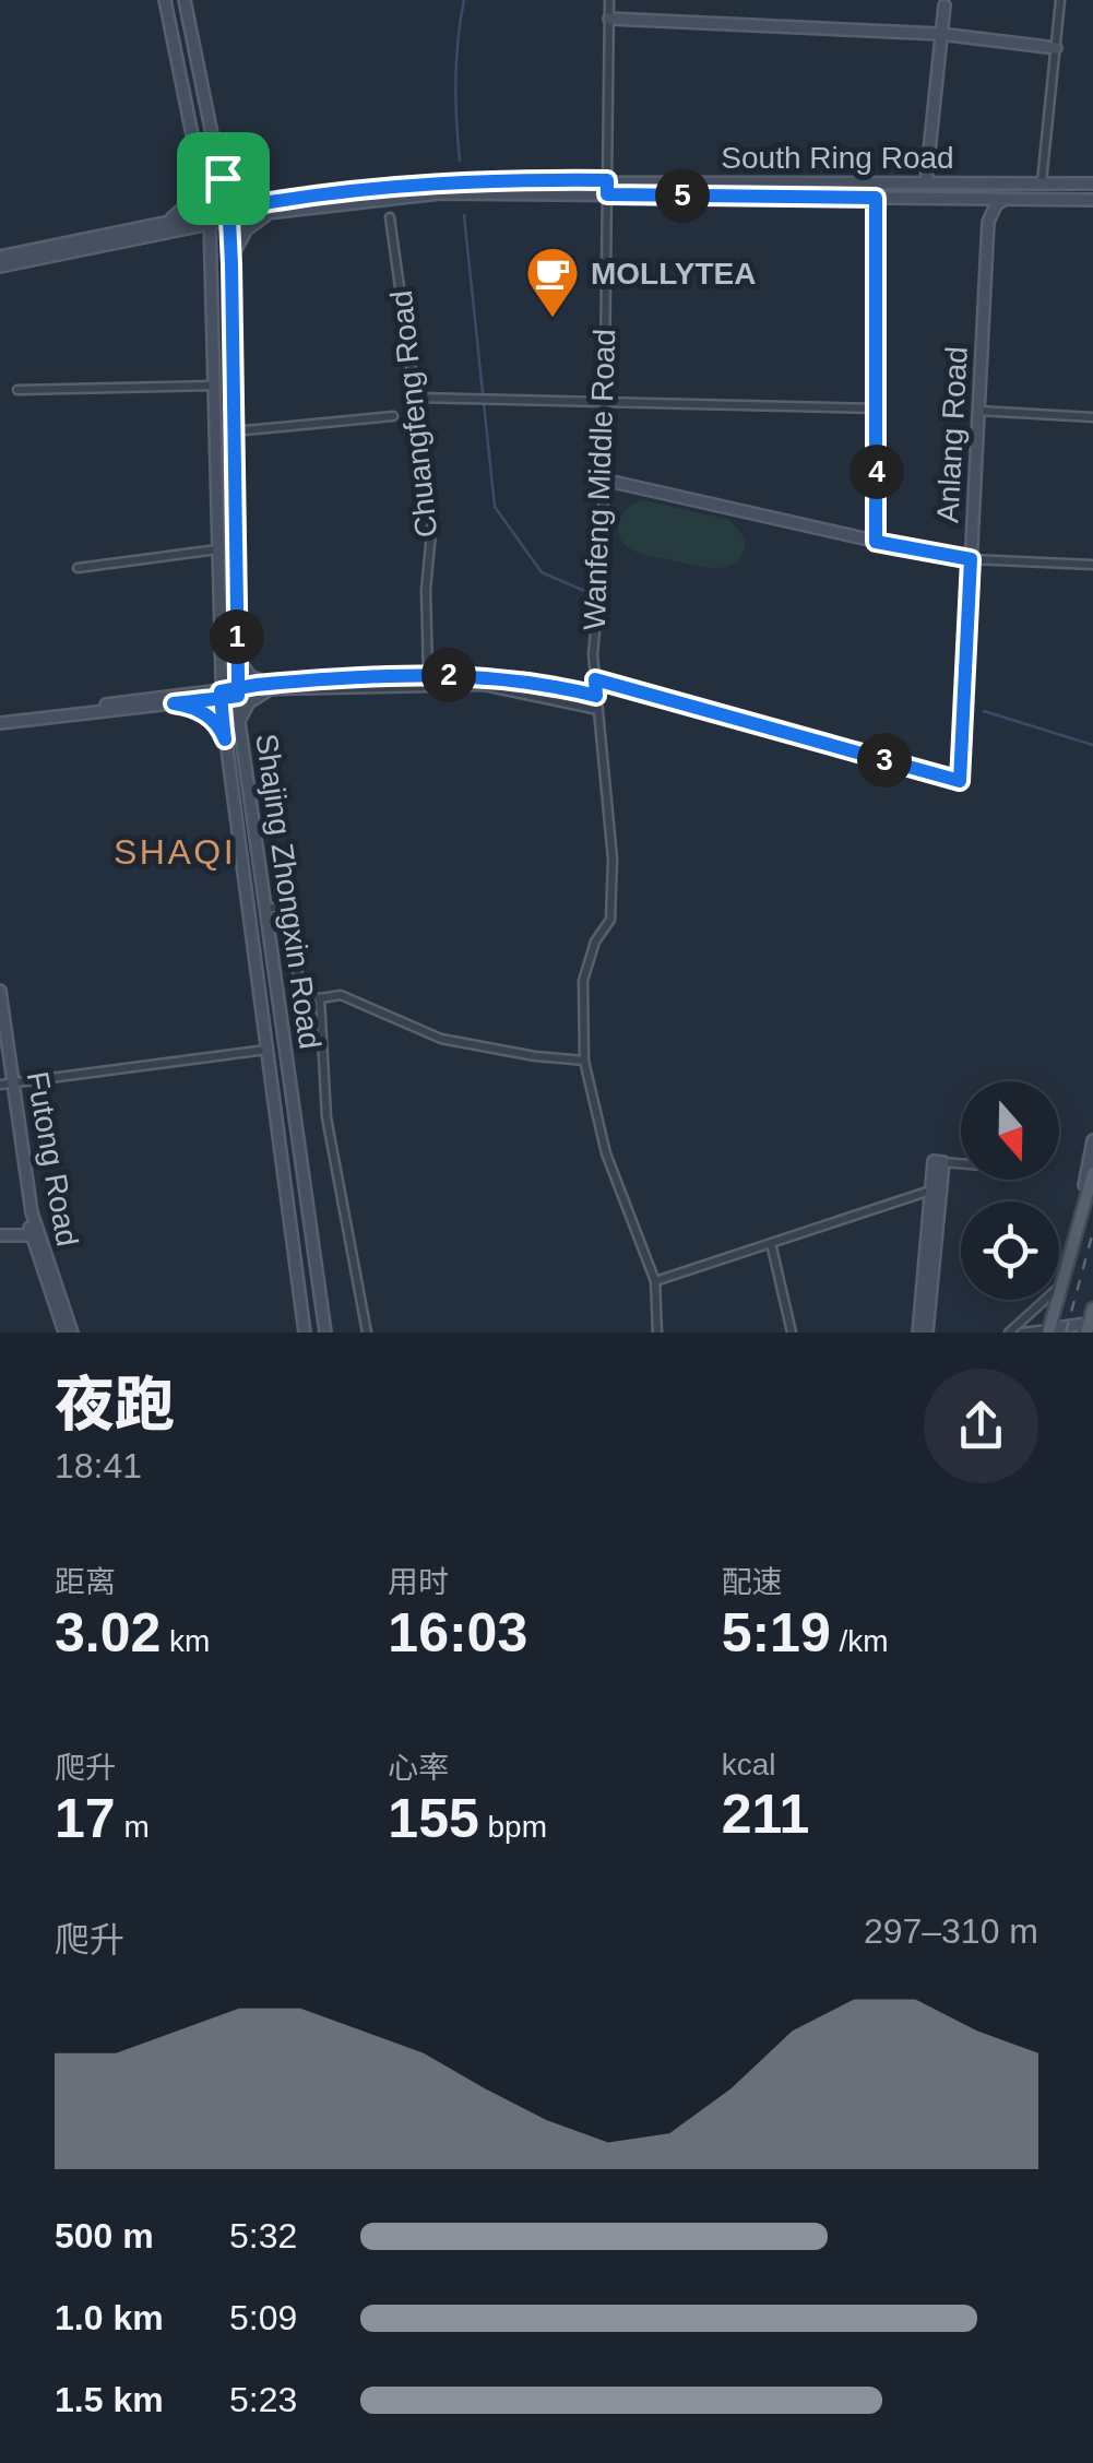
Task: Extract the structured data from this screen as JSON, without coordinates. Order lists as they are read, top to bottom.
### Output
{
  "streets": {
    "street": [
      "South Ring Road",
      "Chuangfeng Road",
      "Anlang Road",
      "Wanfeng Middle Road",
      "Shajing Zhongxin Road",
      "Futong Road"
    ]
  },
  "crossings": [
    ["South Ring Road", "Wanfeng Middle Road"],
    ["South Ring Road", "Shajing Zhongxin Road"]
  ],
  "districts": ["SHAQI"],
  "places": {
    "cafe": ["MOLLYTEA"]
  },
  "north": "bottom",
  "page": {
    "pins": [
      "5",
      "4",
      "1",
      "2",
      "3"
    ],
    "heading": ["夜跑", "18:41"],
    "stats": [
      ["距离", "3.02 km"],
      ["用时", "16:03"],
      ["配速", "5:19 /km"],
      ["爬升", "17 m"],
      ["心率", "155 bpm"],
      ["kcal", "211"]
    ],
    "chart": ["爬升", "297–310 m"],
    "list": [
      {
        "name": "500 m",
        "note": "5:32"
      },
      {
        "name": "1.0 km",
        "note": "5:09"
      },
      {
        "name": "1.5 km",
        "note": "5:23"
      }
    ]
  }
}
